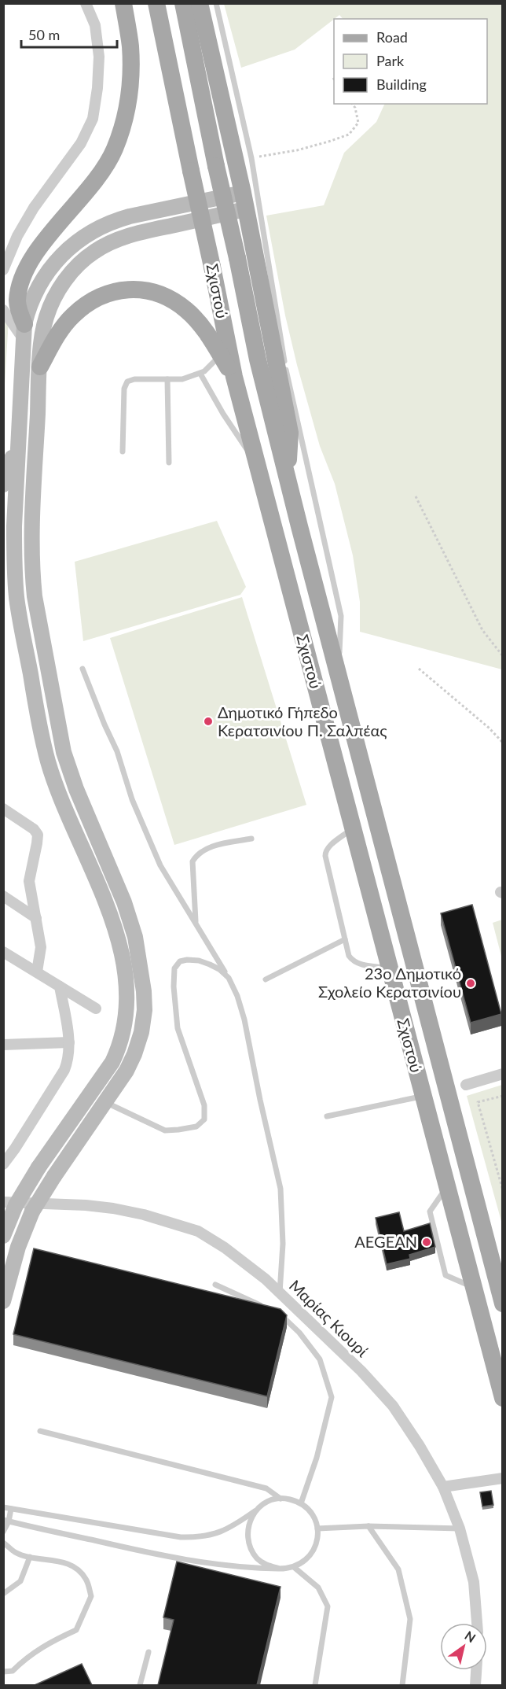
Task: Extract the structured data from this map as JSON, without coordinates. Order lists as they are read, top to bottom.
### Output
{
  "streets": {
    "main road": ["Σχιστού"],
    "street": ["Μαρίας Κιουρί"]
  },
  "places": ["Δημοτικό Γήπεδο Κερατσινίου Π. Σαλπέας", "23o Δημοτικό Σχολείο Κερατσινίου", "AEGEAN"],
  "legend": ["Road", "Park", "Building"],
  "scale_bar": "50 m",
  "north": "top right"
}
